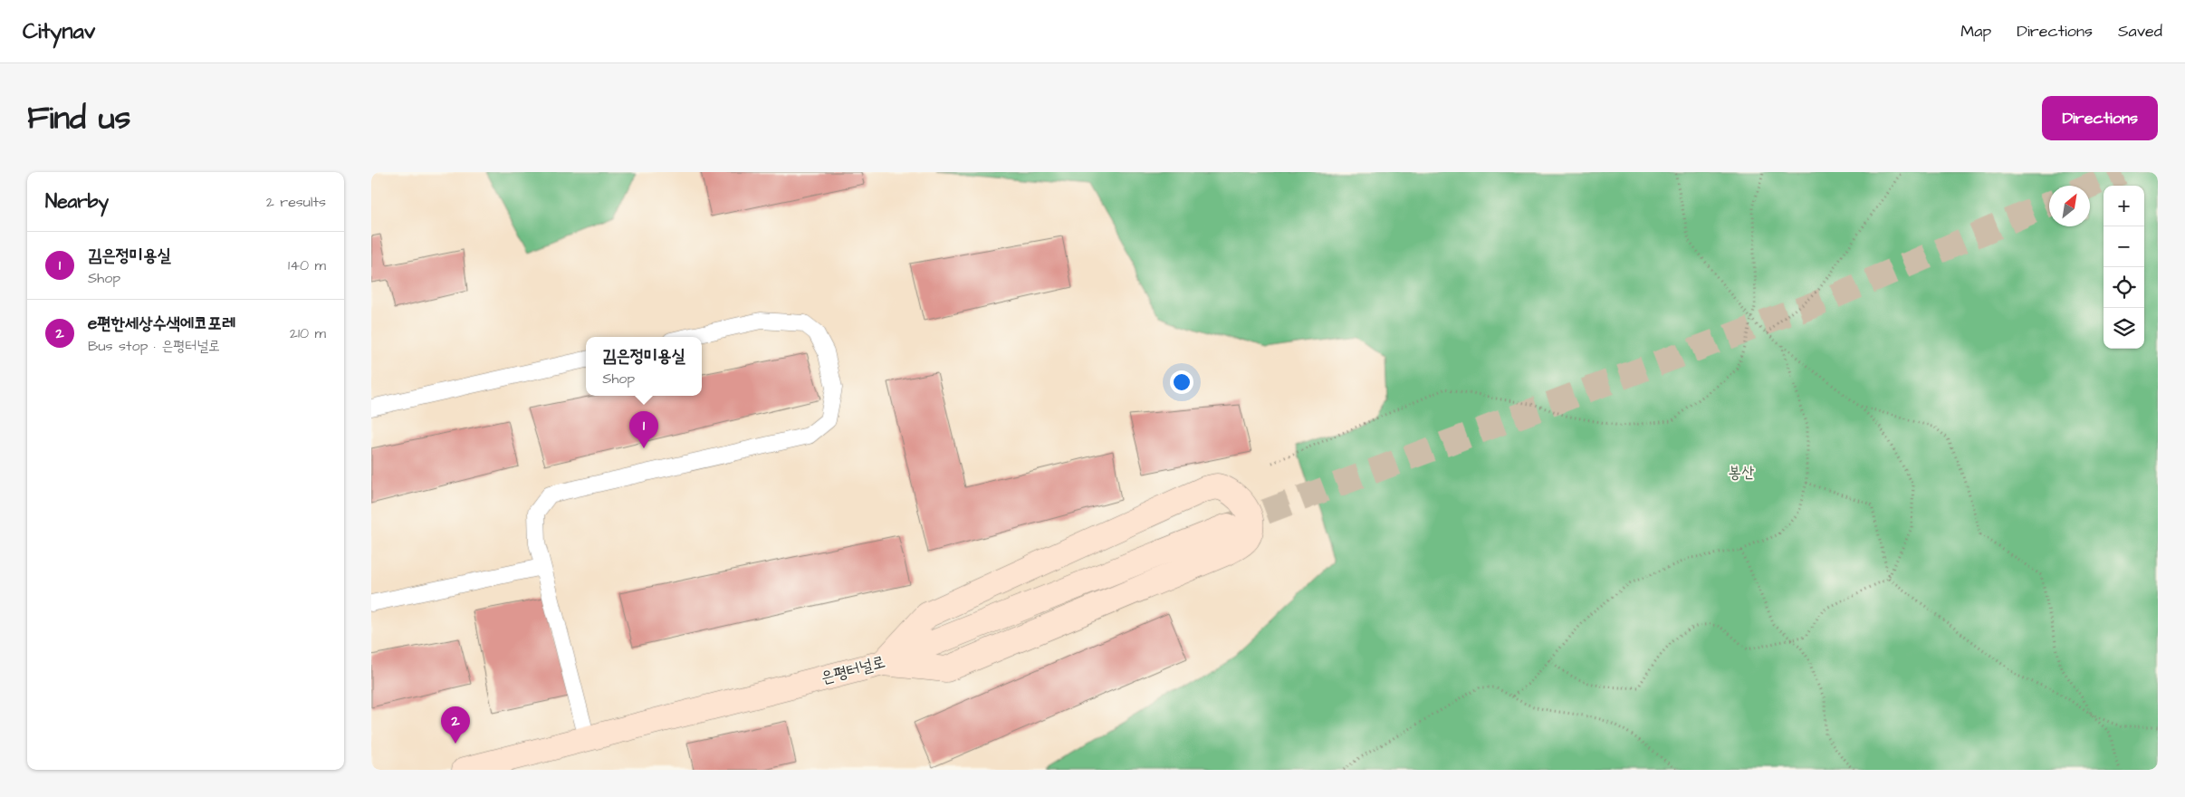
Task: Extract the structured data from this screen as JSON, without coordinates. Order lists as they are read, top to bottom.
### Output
{
  "streets": {
    "main road": ["은평터널로"]
  },
  "parks": ["봉산"],
  "north": "top right",
  "page": {
    "header": "Citynav",
    "nav": ["Map", "Directions", "Saved"],
    "title": "Find us",
    "buttons": "Directions",
    "heading": ["Nearby", "2 results"],
    "map_buttons": ["+", "−"],
    "list": [
      {
        "mark": "1",
        "name": "김은정미용실",
        "note": "Shop",
        "value": "140 m"
      },
      {
        "mark": "2",
        "name": "e편한세상수색에코포레",
        "note": "Bus stop · 은평터널로",
        "value": "210 m"
      }
    ],
    "popup": ["김은정미용실", "Shop"],
    "pins": ["1", "2"]
  }
}
